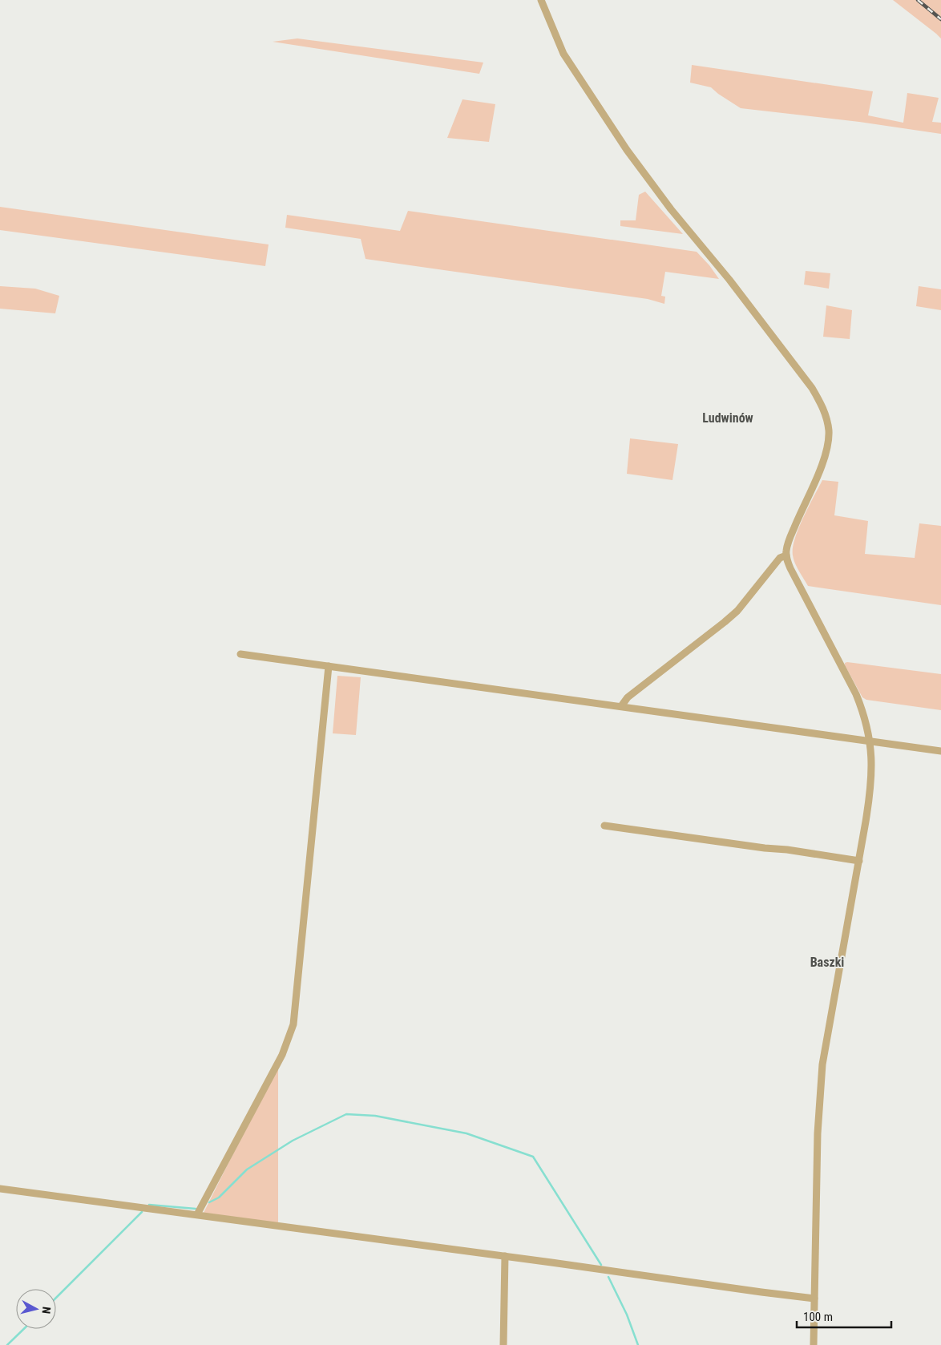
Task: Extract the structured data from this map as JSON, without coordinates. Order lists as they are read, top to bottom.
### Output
{
  "districts": ["Ludwinów", "Baszki"],
  "scale_bar": "100 m",
  "north": "right"
}
